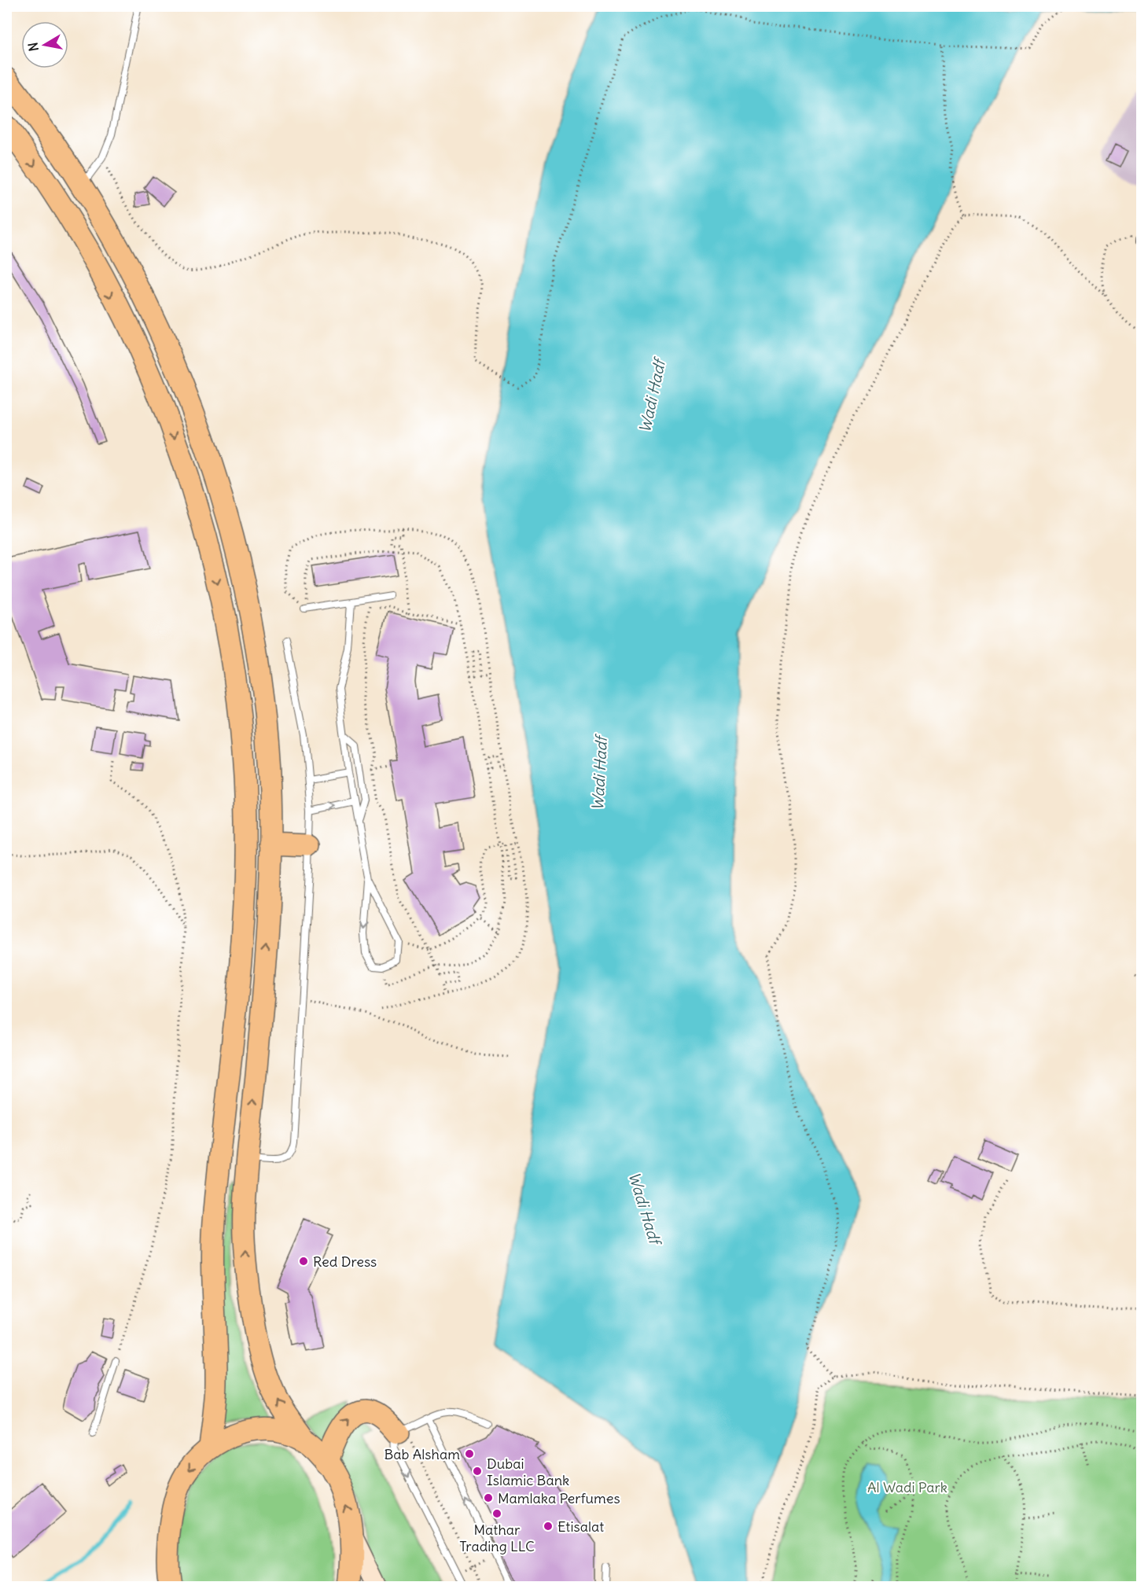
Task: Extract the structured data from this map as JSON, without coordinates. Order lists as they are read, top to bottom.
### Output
{
  "water": ["Wadi Hadf"],
  "parks": ["Al Wadi Park"],
  "places": [
    "Red Dress",
    "Bab Alsham",
    "Dubai Islamic Bank",
    "Mamlaka Perfumes",
    "Mathar Trading LLC",
    "Etisalat"
  ],
  "north": "left"
}
